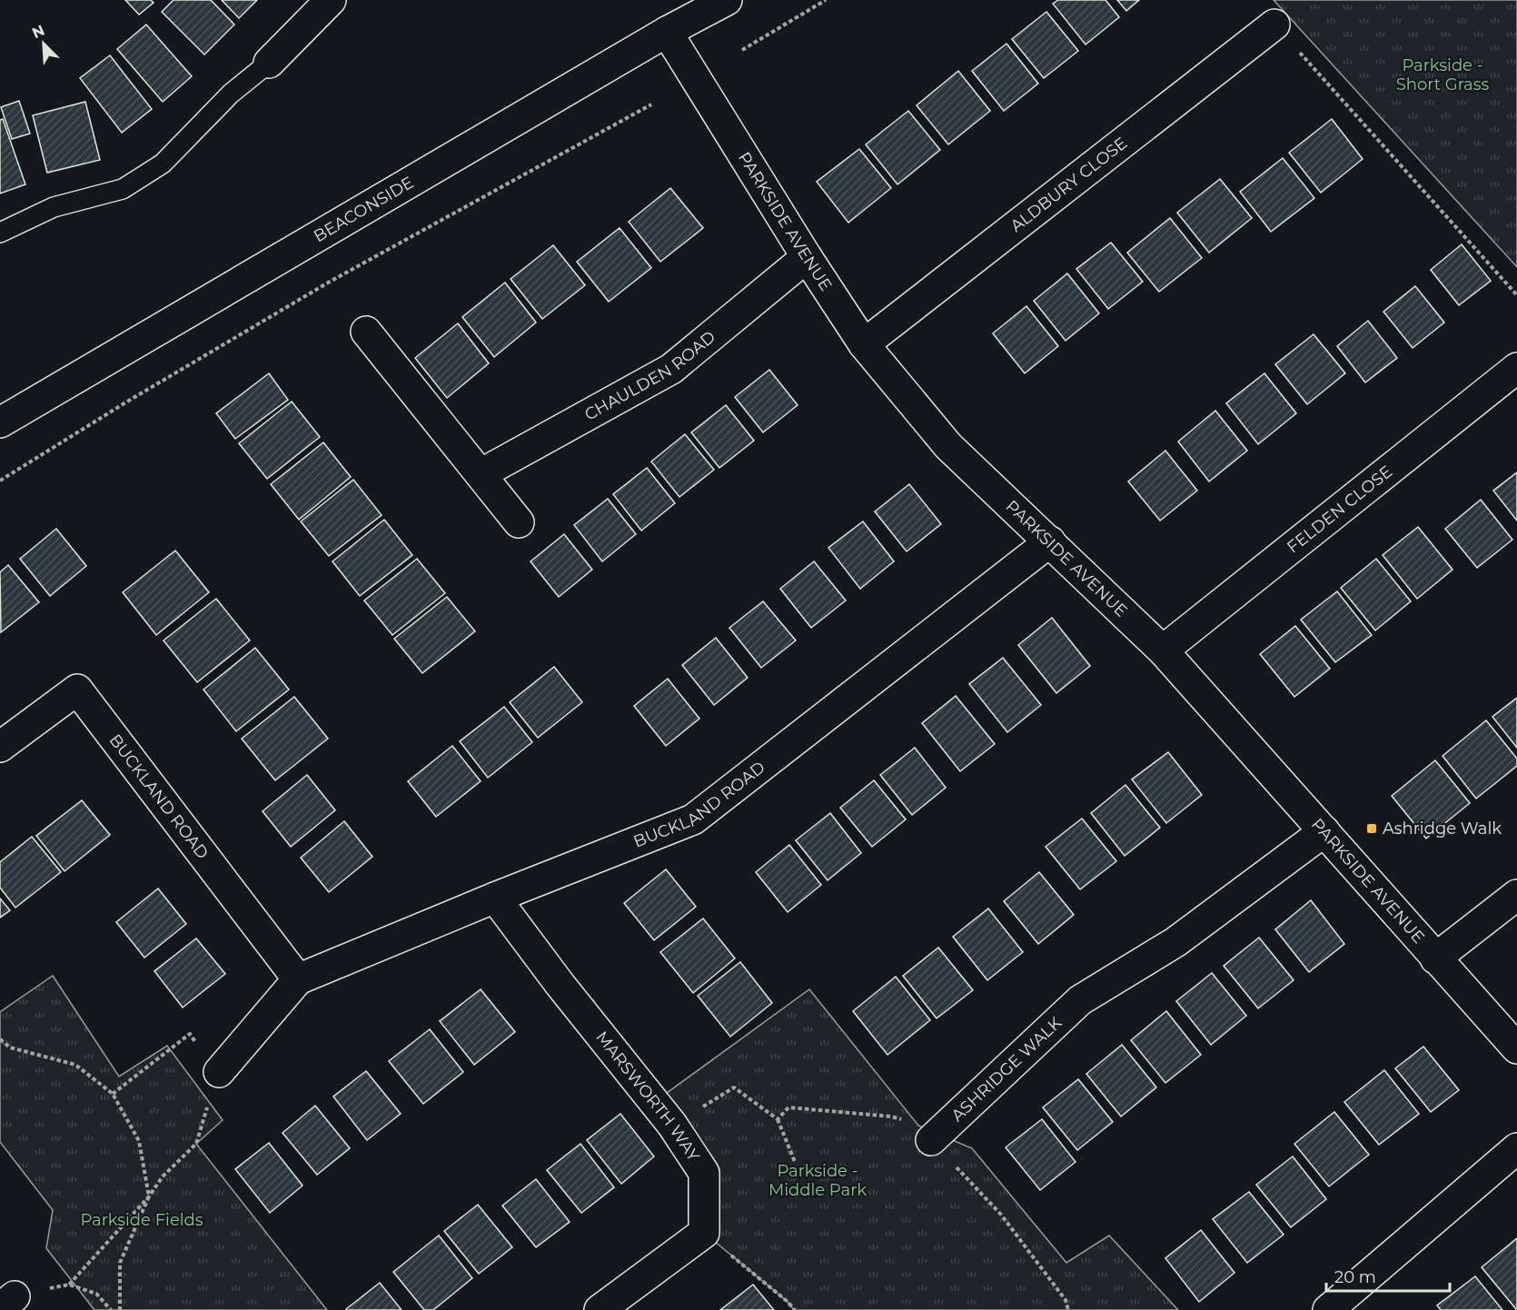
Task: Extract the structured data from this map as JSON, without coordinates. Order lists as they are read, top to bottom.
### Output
{
  "streets": {
    "main road": [
      "ALDBURY CLOSE",
      "BEACONSIDE",
      "PARKSIDE AVENUE",
      "CHAULDEN ROAD",
      "FELDEN CLOSE",
      "BUCKLAND ROAD",
      "ASHRIDGE WALK",
      "MARSWORTH WAY"
    ]
  },
  "crossings": [
    ["ALDBURY CLOSE", "PARKSIDE AVENUE"],
    ["BEACONSIDE", "PARKSIDE AVENUE"],
    ["PARKSIDE AVENUE", "CHAULDEN ROAD"],
    ["PARKSIDE AVENUE", "FELDEN CLOSE"],
    ["PARKSIDE AVENUE", "BUCKLAND ROAD"],
    ["PARKSIDE AVENUE", "ASHRIDGE WALK"],
    ["BUCKLAND ROAD", "MARSWORTH WAY"]
  ],
  "parks": ["Parkside - Short Grass", "Parkside - Middle Park", "Parkside Fields"],
  "places": {
    "transit": ["Ashridge Walk"]
  },
  "scale_bar": "20 m",
  "north": "top left"
}
